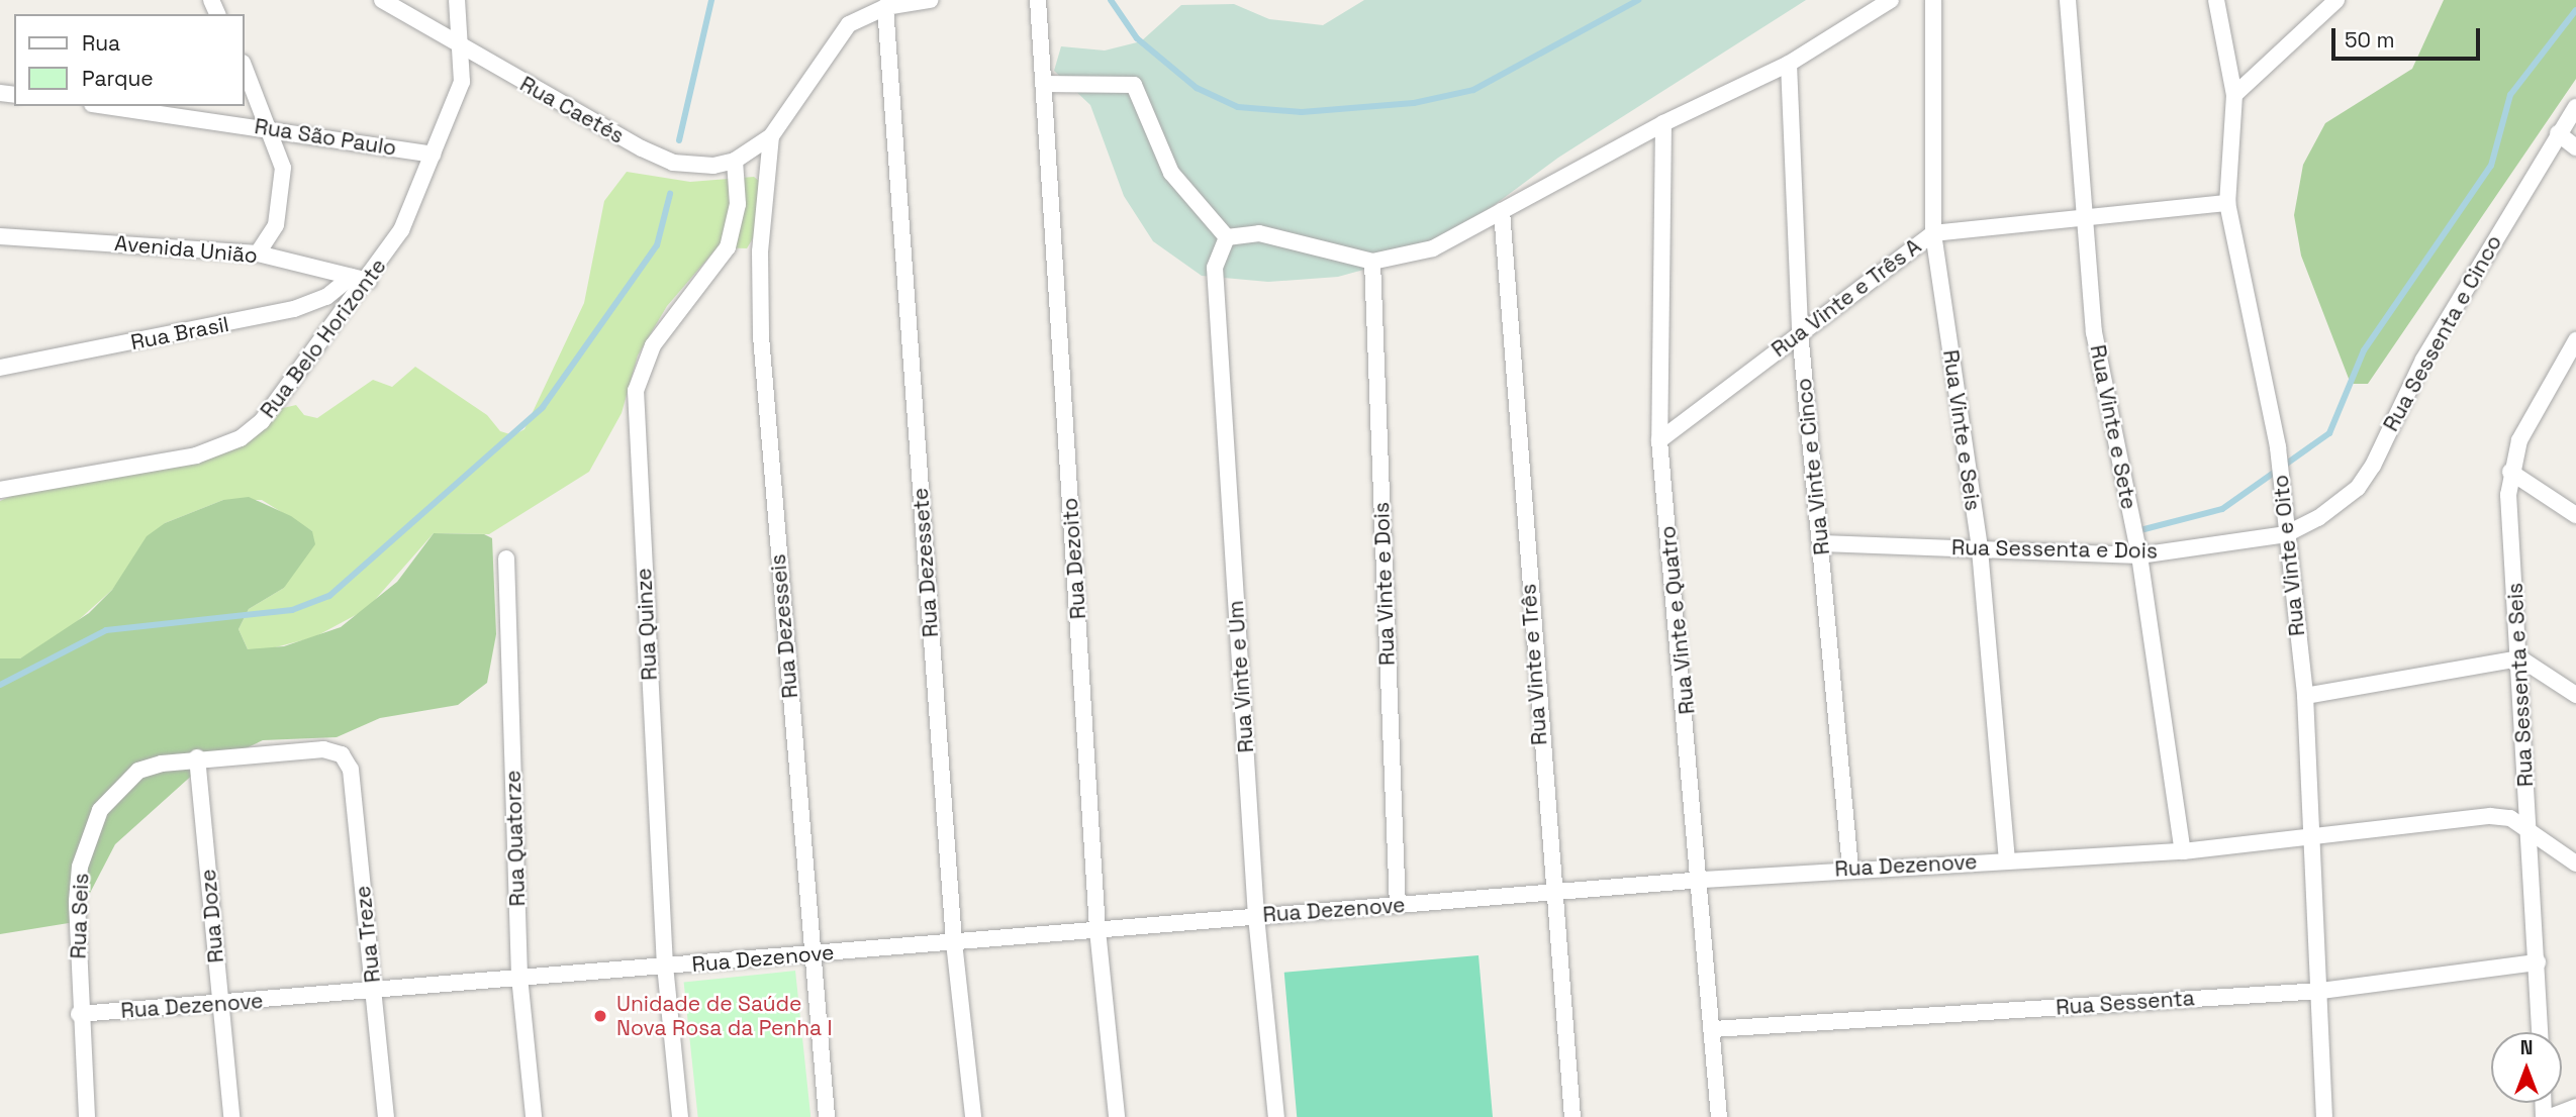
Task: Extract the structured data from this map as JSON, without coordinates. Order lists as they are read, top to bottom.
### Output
{
  "streets": {
    "street": [
      "Rua Caetés",
      "Rua São Paulo",
      "Avenida União",
      "Rua Vinte e Três A",
      "Rua Brasil",
      "Rua Sessenta e Cinco",
      "Rua Belo Horizonte",
      "Rua Vinte e Sete",
      "Rua Vinte e Seis",
      "Rua Vinte e Cinco",
      "Rua Sessenta e Dois",
      "Rua Vinte e Oito",
      "Rua Dezoito",
      "Rua Dezessete",
      "Rua Vinte e Dois",
      "Rua Vinte e Quatro",
      "Rua Quinze",
      "Rua Dezesseis",
      "Rua Vinte e Três",
      "Rua Vinte e Um",
      "Rua Sessenta e Seis",
      "Rua Quatorze",
      "Rua Dezenove",
      "Rua Seis",
      "Rua Doze",
      "Rua Treze",
      "Rua Sessenta"
    ]
  },
  "crossings": [
    ["Rua Caetés", "Rua Belo Horizonte"],
    ["Rua Caetés", "Rua Quinze"],
    ["Rua São Paulo", "Rua Belo Horizonte"],
    ["Avenida União", "Rua Brasil"],
    ["Avenida União", "Rua Belo Horizonte"],
    ["Rua Vinte e Três A", "Rua Vinte e Sete"],
    ["Rua Vinte e Três A", "Rua Vinte e Seis"],
    ["Rua Vinte e Três A", "Rua Vinte e Cinco"],
    ["Rua Vinte e Três A", "Rua Vinte e Oito"],
    ["Rua Vinte e Três A", "Rua Vinte e Quatro"],
    ["Rua Sessenta e Cinco", "Rua Sessenta e Dois"],
    ["Rua Sessenta e Cinco", "Rua Vinte e Oito"],
    ["Rua Vinte e Sete", "Rua Sessenta e Dois"],
    ["Rua Vinte e Sete", "Rua Dezenove"],
    ["Rua Vinte e Seis", "Rua Sessenta e Dois"],
    ["Rua Vinte e Seis", "Rua Dezenove"],
    ["Rua Vinte e Cinco", "Rua Sessenta e Dois"],
    ["Rua Vinte e Cinco", "Rua Dezenove"],
    ["Rua Sessenta e Dois", "Rua Vinte e Oito"],
    ["Rua Vinte e Oito", "Rua Dezenove"],
    ["Rua Vinte e Oito", "Rua Sessenta"],
    ["Rua Dezoito", "Rua Dezenove"],
    ["Rua Dezessete", "Rua Dezenove"],
    ["Rua Vinte e Dois", "Rua Dezenove"],
    ["Rua Vinte e Quatro", "Rua Dezenove"],
    ["Rua Vinte e Quatro", "Rua Sessenta"],
    ["Rua Quinze", "Rua Dezenove"],
    ["Rua Dezesseis", "Rua Dezenove"],
    ["Rua Vinte e Três", "Rua Dezenove"],
    ["Rua Vinte e Um", "Rua Dezenove"],
    ["Rua Sessenta e Seis", "Rua Dezenove"],
    ["Rua Sessenta e Seis", "Rua Sessenta"],
    ["Rua Quatorze", "Rua Dezenove"],
    ["Rua Dezenove", "Rua Seis"],
    ["Rua Dezenove", "Rua Doze"],
    ["Rua Dezenove", "Rua Treze"],
    ["Rua Seis", "Rua Doze"],
    ["Rua Seis", "Rua Treze"]
  ],
  "places": ["Unidade de Saúde Nova Rosa da Penha I"],
  "legend": ["Rua", "Parque"],
  "scale_bar": "50 m",
  "north": "top"
}
